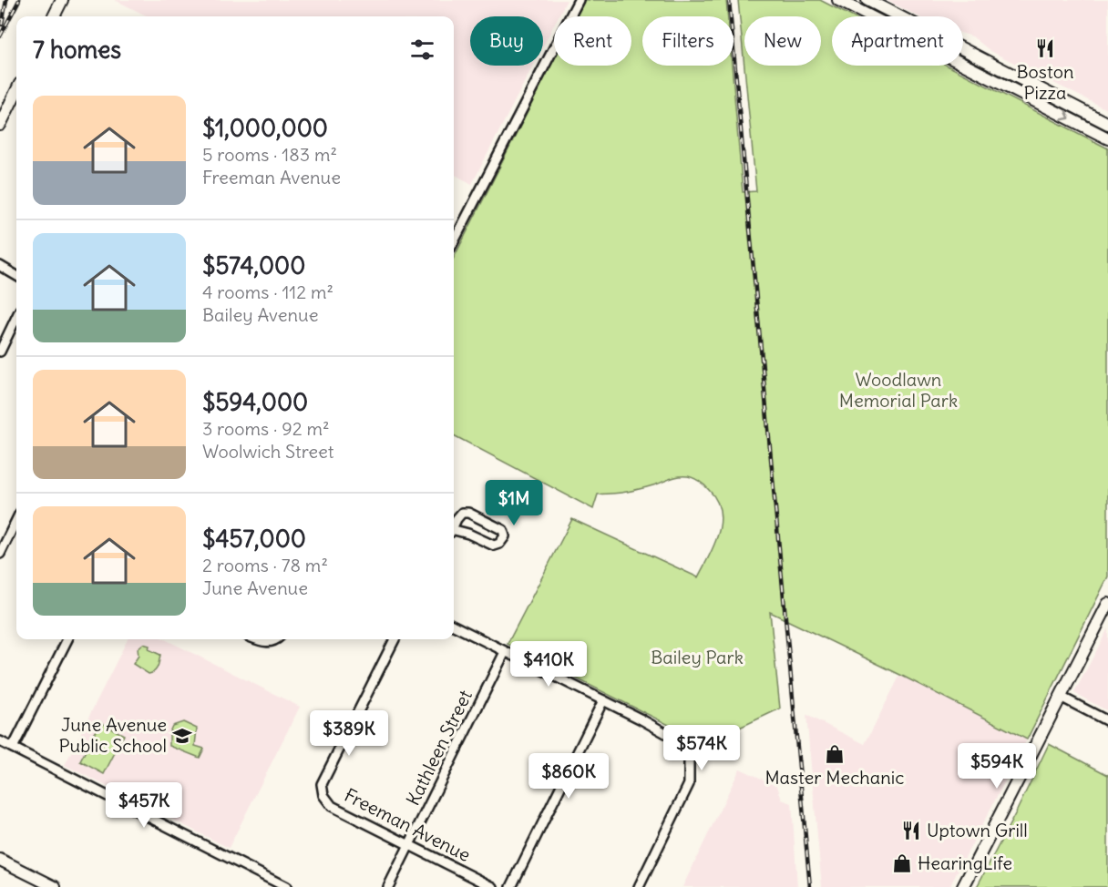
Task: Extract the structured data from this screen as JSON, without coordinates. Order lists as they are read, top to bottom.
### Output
{
  "streets": {
    "street": ["Kathleen Street", "Freeman Avenue"]
  },
  "crossings": [
    ["Kathleen Street", "Freeman Avenue"]
  ],
  "parks": ["Woodlawn Memorial Park", "Bailey Park"],
  "places": {
    "restaurant": ["Boston Pizza", "Uptown Grill"],
    "school or university": ["June Avenue Public School"],
    "shop": ["Master Mechanic", "HearingLife"]
  },
  "page": {
    "chip": [
      "Buy",
      "Rent",
      "Filters",
      "New",
      "Apartment"
    ],
    "heading": "7 homes",
    "list": [
      {
        "name": "$1,000,000",
        "note": "5 rooms · 183 m² · Freeman Avenue"
      },
      {
        "name": "$574,000",
        "note": "4 rooms · 112 m² · Bailey Avenue"
      },
      {
        "name": "$594,000",
        "note": "3 rooms · 92 m² · Woolwich Street"
      },
      {
        "name": "$457,000",
        "note": "2 rooms · 78 m² · June Avenue"
      }
    ],
    "price": [
      "$1M",
      "$410K",
      "$389K",
      "$574K",
      "$594K",
      "$860K",
      "$457K"
    ]
  }
}
